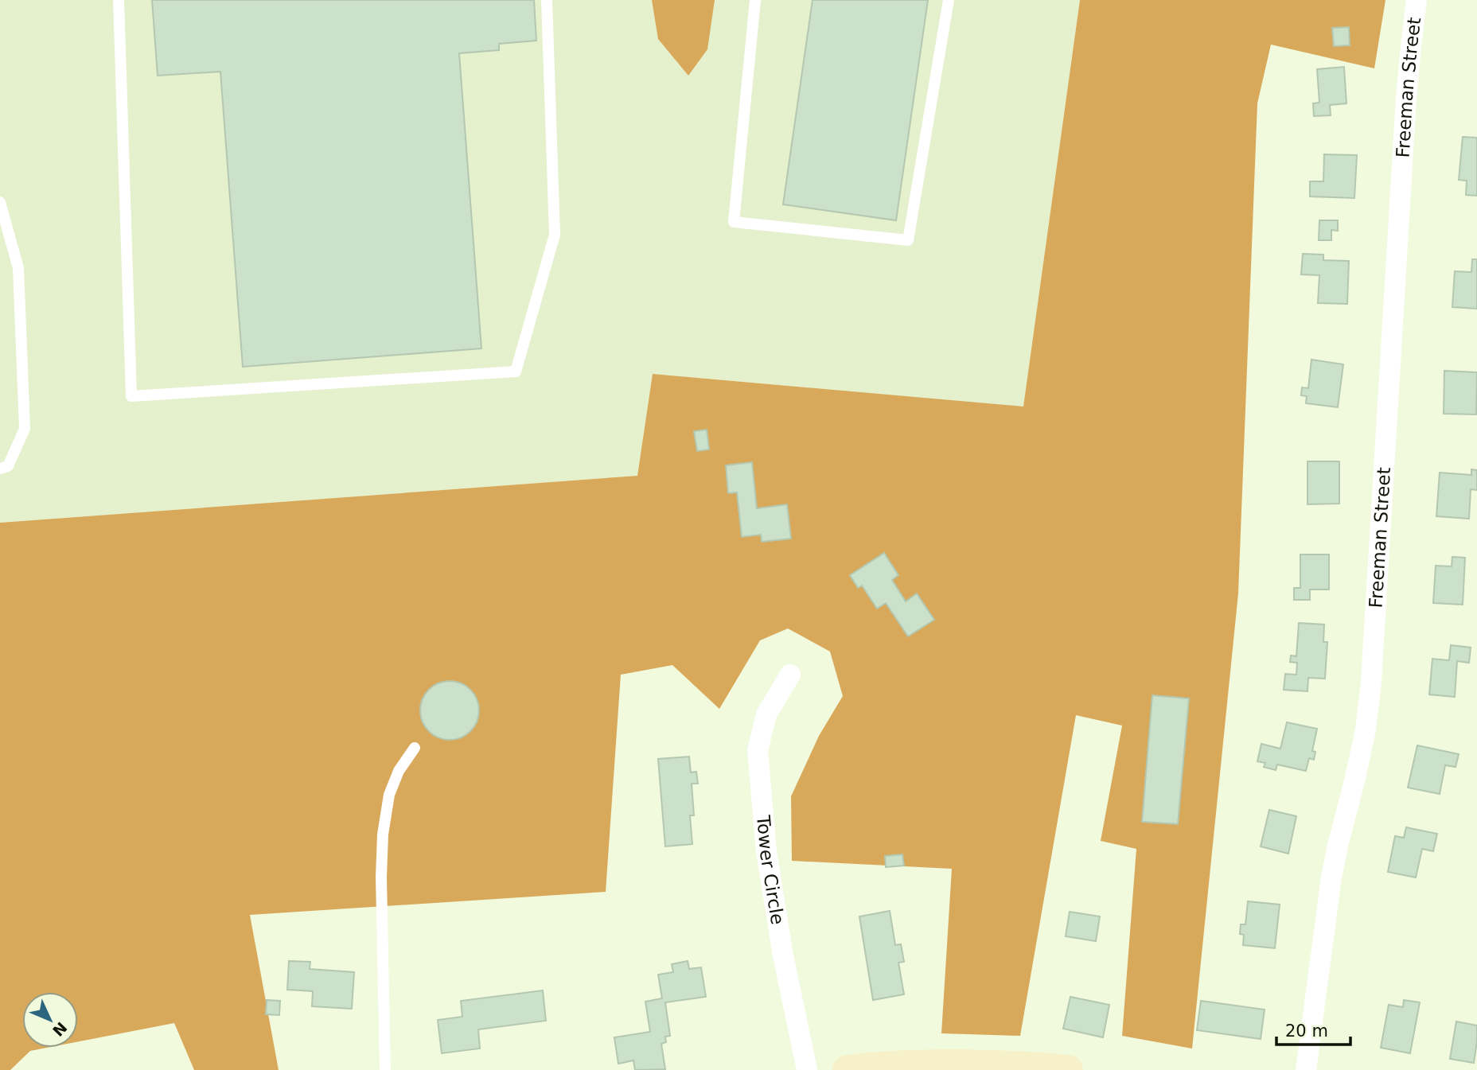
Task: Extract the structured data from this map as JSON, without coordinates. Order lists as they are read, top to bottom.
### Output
{
  "streets": {
    "street": ["Freeman Street", "Tower Circle"]
  },
  "scale_bar": "20 m",
  "north": "bottom right"
}
